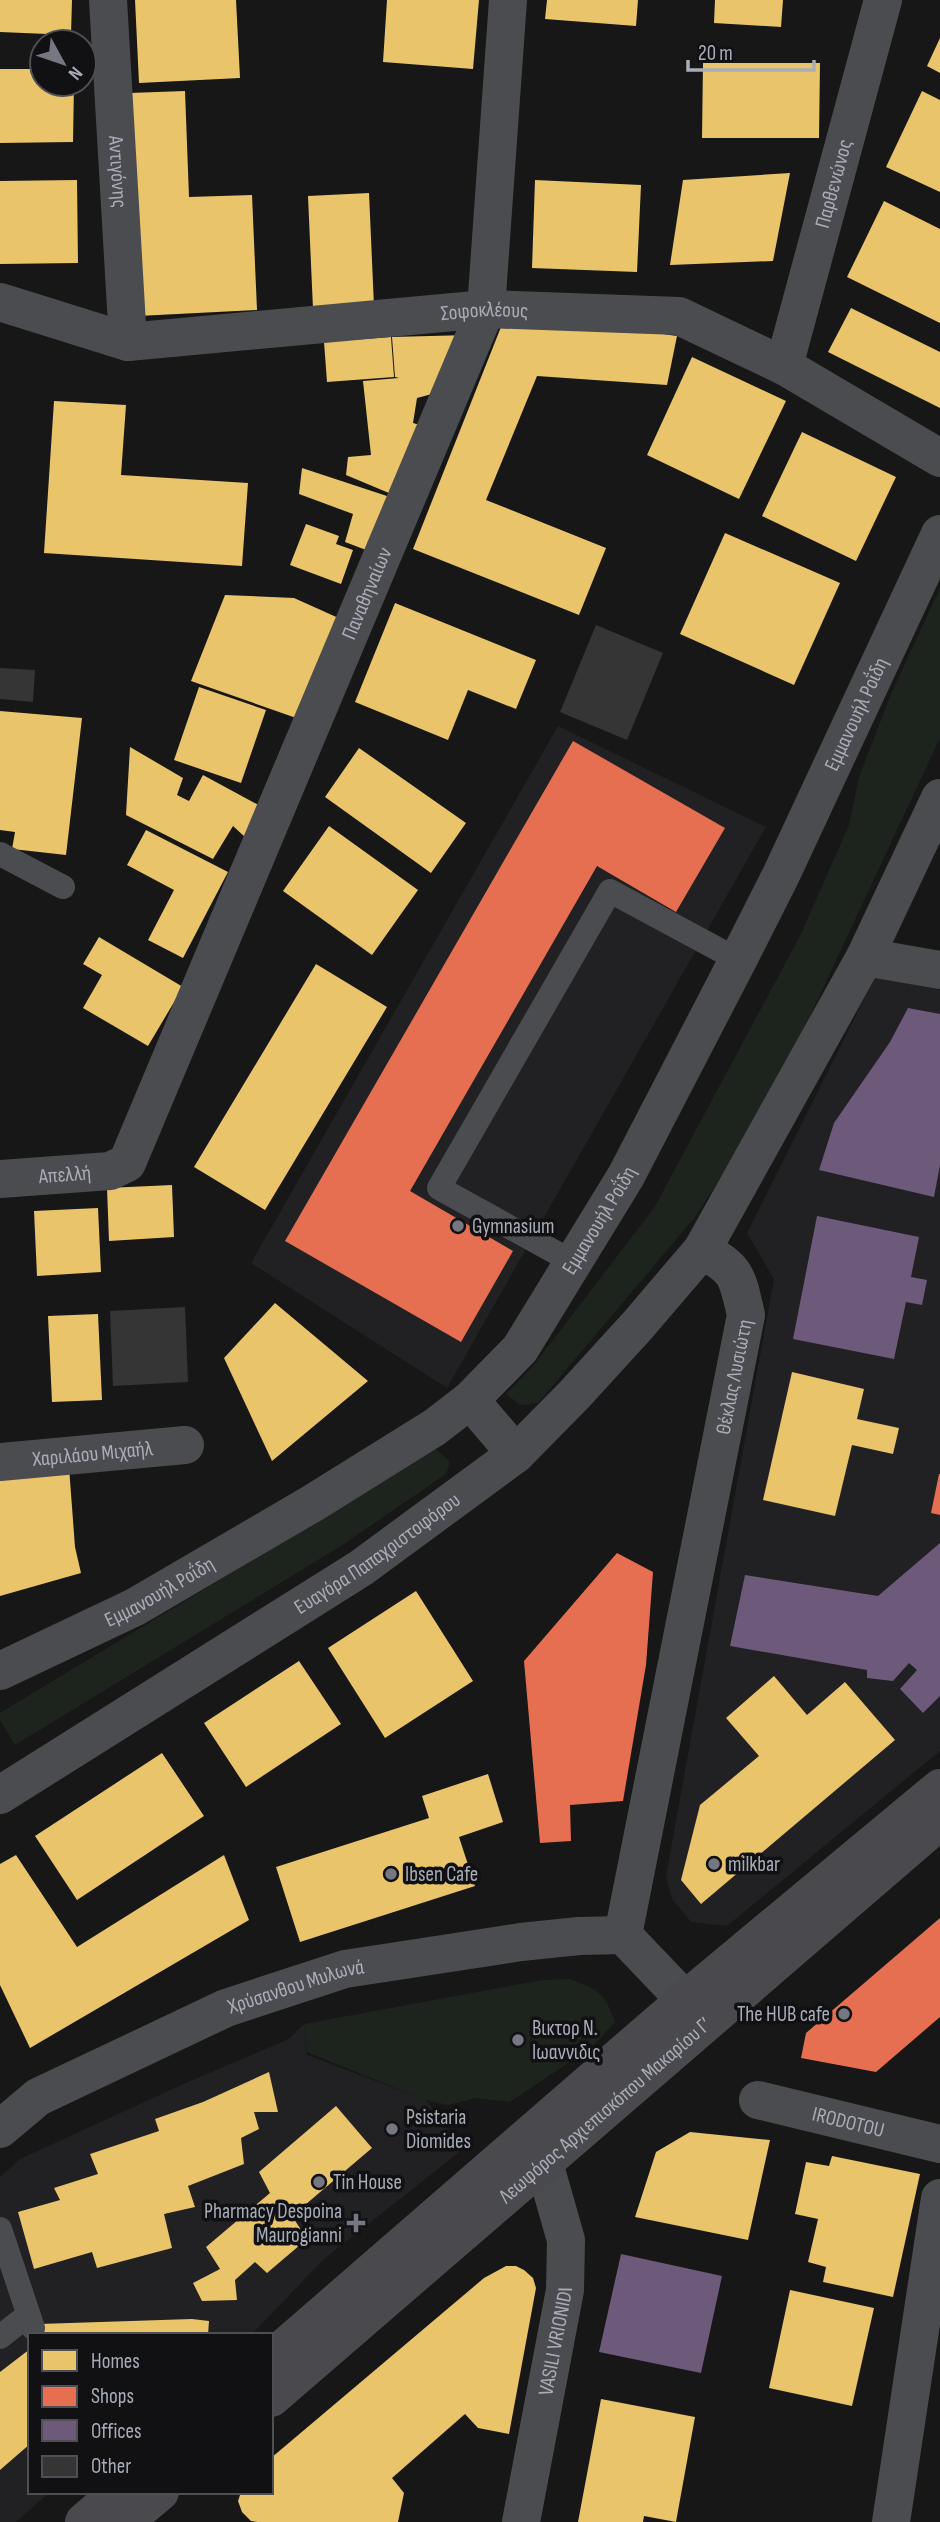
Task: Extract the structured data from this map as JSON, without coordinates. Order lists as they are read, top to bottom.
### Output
{
  "streets": {
    "main road": ["Λεωφόρος Αρχιεπισκόπου Μακαρίου Γ’"],
    "street": [
      "Αντιγόνης",
      "Παρθενώνος",
      "Σοφοκλέους",
      "Παναθηναίων",
      "Εμμανουήλ Ροΐδη",
      "Απελλή",
      "Θέκλας Λυσιώτη",
      "Χαριλάου Μιχαήλ",
      "Ευαγόρα Παπαχριστοφόρου",
      "Χρύσανθου Μυλωνά",
      "IRODOTOU",
      "VASILI VRIONIDI"
    ]
  },
  "crossings": [
    ["Αντιγόνης", "Σοφοκλέους"],
    ["Παρθενώνος", "Σοφοκλέους"],
    ["Σοφοκλέους", "Παναθηναίων"],
    ["Παναθηναίων", "Απελλή"],
    ["Θέκλας Λυσιώτη", "Ευαγόρα Παπαχριστοφόρου"],
    ["Θέκλας Λυσιώτη", "Χρύσανθου Μυλωνά"],
    ["Λεωφόρος Αρχιεπισκόπου Μακαρίου Γ’", "VASILI VRIONIDI"]
  ],
  "places": {
    "other": [
      "Gymnasium",
      "milkbar",
      "Ibsen Cafe",
      "The HUB cafe",
      "Βικτορ Ν. Ιωαννιδις",
      "Psistaria Diomides",
      "Tin House"
    ],
    "health": ["Pharmacy Despoina Maurogianni"]
  },
  "legend": [
    "Homes",
    "Shops",
    "Offices",
    "Other"
  ],
  "scale_bar": "20 m",
  "north": "bottom right"
}
